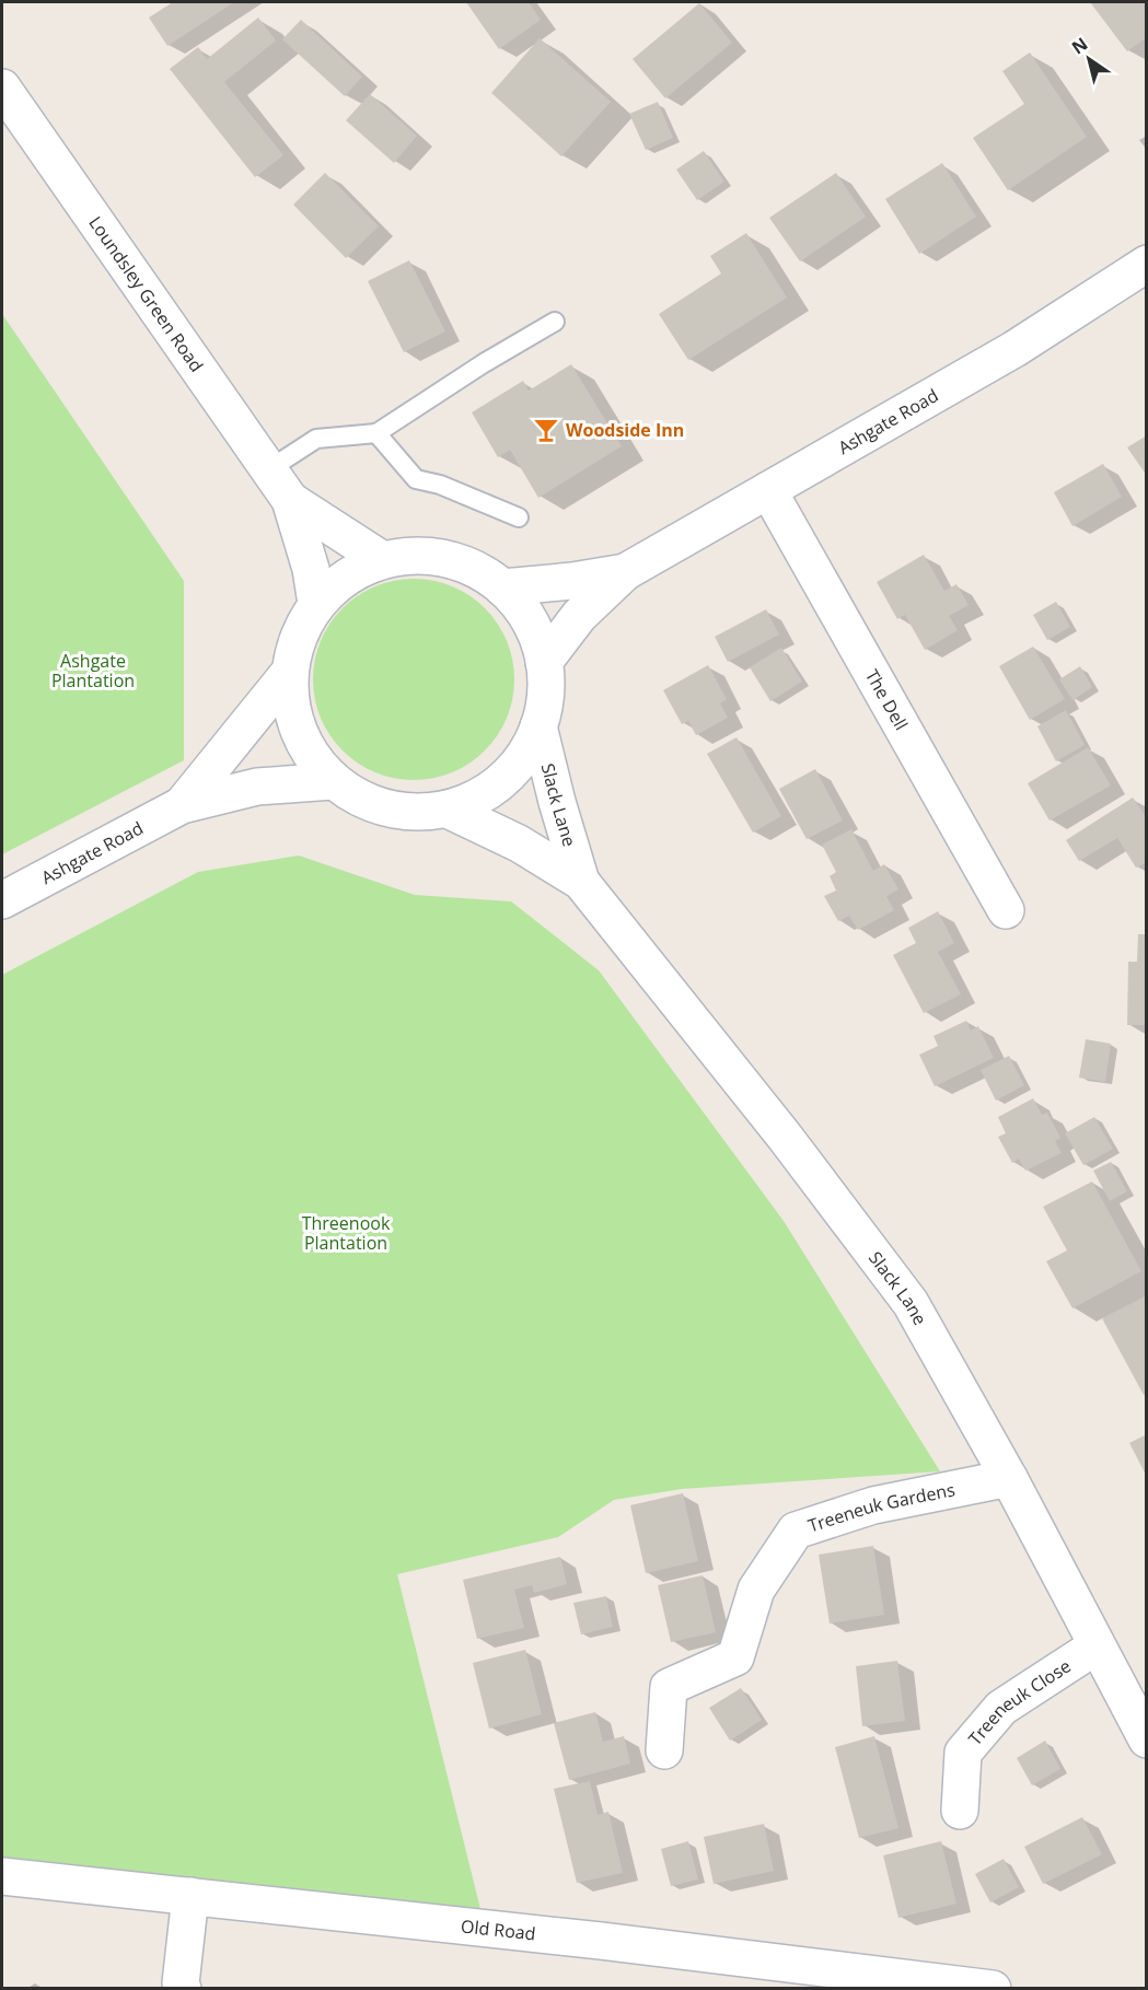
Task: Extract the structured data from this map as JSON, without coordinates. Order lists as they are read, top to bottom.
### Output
{
  "streets": {
    "street": [
      "Loundsley Green Road",
      "Ashgate Road",
      "The Dell",
      "Slack Lane",
      "Treeneuk Gardens",
      "Treeneuk Close",
      "Old Road"
    ]
  },
  "crossings": [
    ["Ashgate Road", "The Dell"],
    ["Slack Lane", "Treeneuk Gardens"],
    ["Slack Lane", "Treeneuk Close"]
  ],
  "parks": ["Ashgate Plantation", "Threenook Plantation"],
  "places": {
    "bar": ["Woodside Inn"]
  },
  "north": "top left"
}
